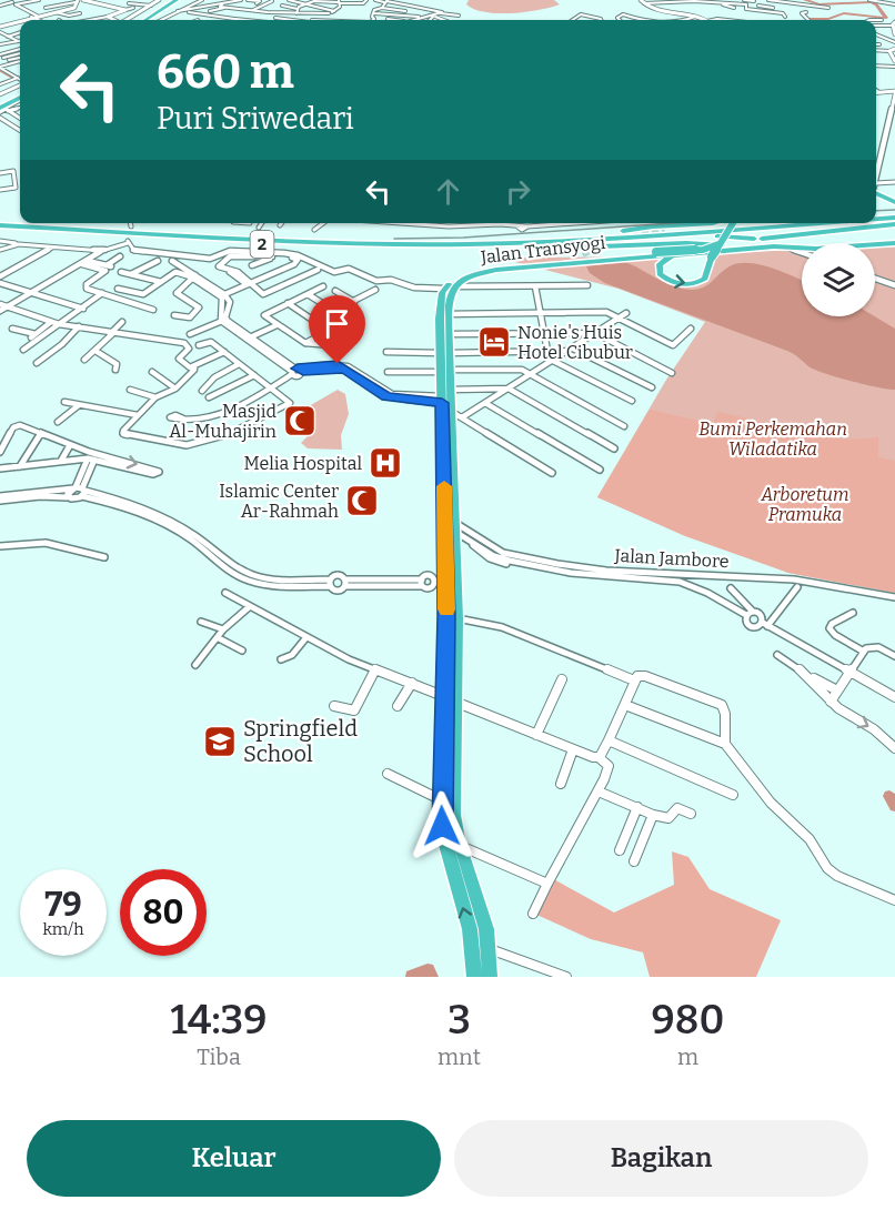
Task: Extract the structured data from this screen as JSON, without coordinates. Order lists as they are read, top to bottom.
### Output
{
  "streets": {
    "highway": ["2", "Jalan Transyogi"],
    "street": ["Jalan Jambore"]
  },
  "crossings": [
    ["2", "Jalan Transyogi"]
  ],
  "parks": ["Bumi Perkemahan Wiladatika", "Arboretum Pramuka"],
  "places": {
    "hotel": ["Nonie's Huis Hotel Cibubur"],
    "mosque": ["Masjid Al-Muhajirin", "Islamic Center Ar-Rahmah"],
    "hospital": ["Melia Hospital"],
    "school or university": ["Springfield School"]
  },
  "page": {
    "turn": ["660 m", "Puri Sriwedari"],
    "speed": "79 km/h",
    "limit": "80",
    "eta": [
      "14:39",
      "Tiba",
      "3",
      "mnt",
      "980",
      "m"
    ],
    "buttons": ["Keluar", "Bagikan"]
  }
}
